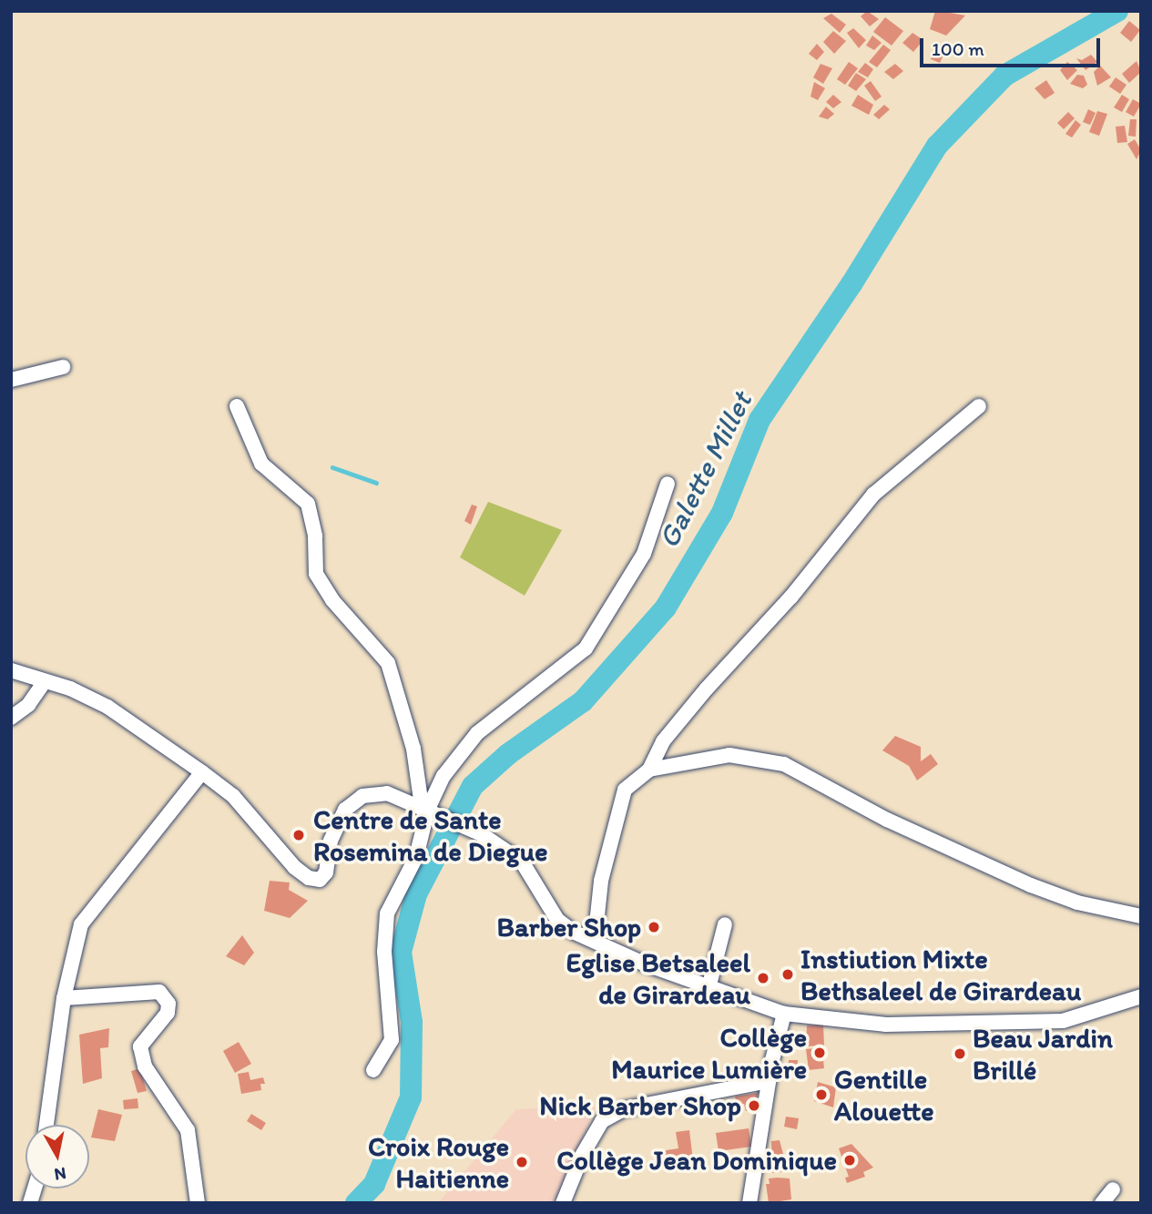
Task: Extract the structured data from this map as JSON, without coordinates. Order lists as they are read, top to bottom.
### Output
{
  "water": ["Galette Millet"],
  "places": [
    "Centre de Sante Rosemina de Diegue",
    "Barber Shop",
    "Instiution Mixte Bethsaleel de Girardeau",
    "Eglise Betsaleel de Girardeau",
    "Collège Maurice Lumière",
    "Beau Jardin Brillé",
    "Gentille Alouette",
    "Nick Barber Shop",
    "Collège Jean Dominique",
    "Croix Rouge Haitienne"
  ],
  "scale_bar": "100 m",
  "north": "bottom"
}
